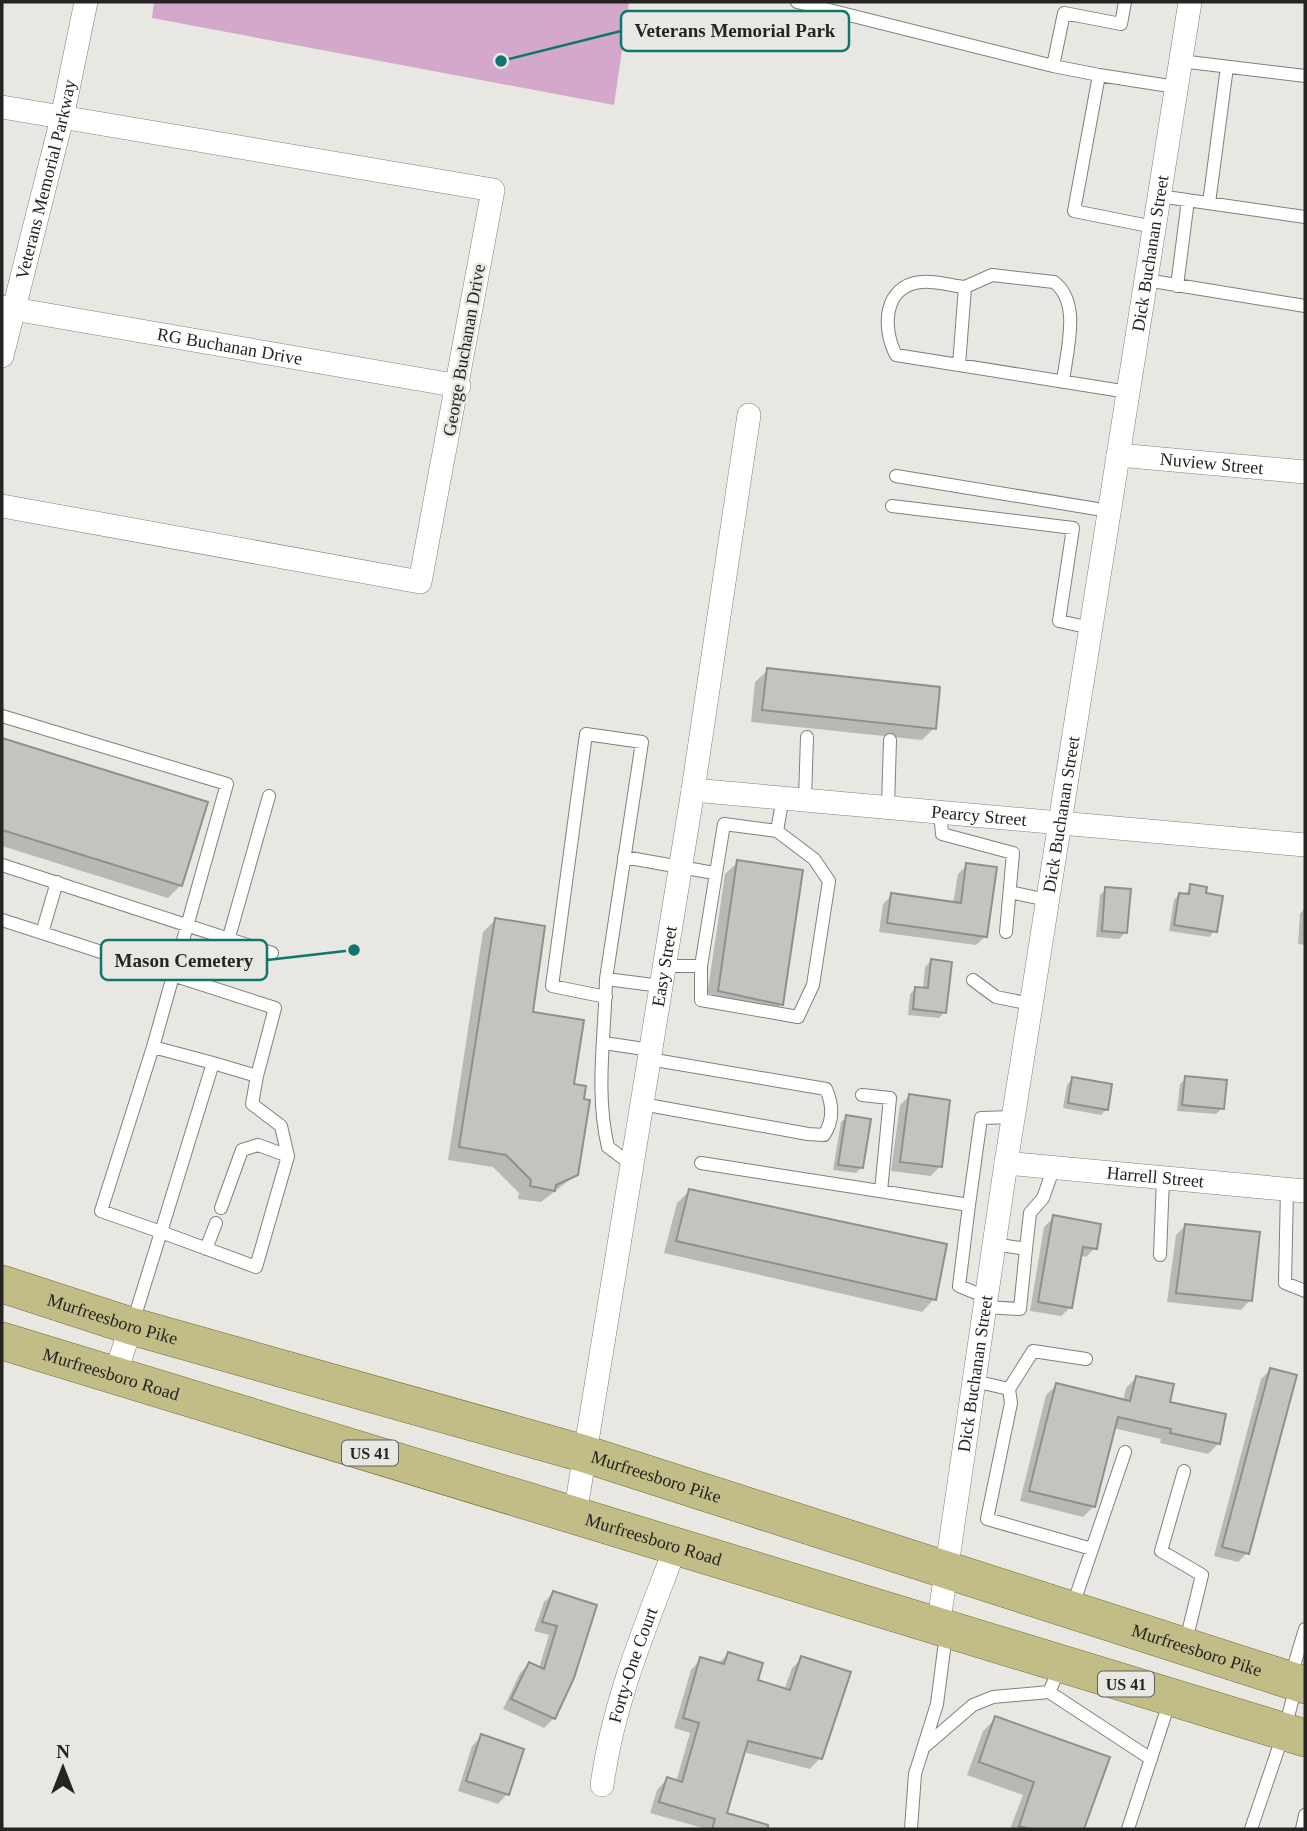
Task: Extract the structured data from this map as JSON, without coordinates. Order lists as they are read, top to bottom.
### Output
{
  "streets": {
    "main road": ["Murfreesboro Pike", "Murfreesboro Road", "US 41"],
    "street": [
      "Veterans Memorial Parkway",
      "Dick Buchanan Street",
      "RG Buchanan Drive",
      "George Buchanan Drive",
      "Nuview Street",
      "Pearcy Street",
      "Easy Street",
      "Harrell Street",
      "Forty-One Court"
    ]
  },
  "crossings": [
    ["Veterans Memorial Parkway", "RG Buchanan Drive"],
    ["Veterans Memorial Parkway", "George Buchanan Drive"],
    ["Dick Buchanan Street", "Nuview Street"],
    ["Dick Buchanan Street", "Pearcy Street"],
    ["Dick Buchanan Street", "Harrell Street"],
    ["Dick Buchanan Street", "Murfreesboro Pike"],
    ["Dick Buchanan Street", "Murfreesboro Road"],
    ["RG Buchanan Drive", "George Buchanan Drive"],
    ["Pearcy Street", "Easy Street"],
    ["Easy Street", "Murfreesboro Pike"],
    ["Easy Street", "Murfreesboro Road"],
    ["Murfreesboro Road", "Forty-One Court"]
  ],
  "places": ["Veterans Memorial Park", "Mason Cemetery"],
  "north": "top"
}
